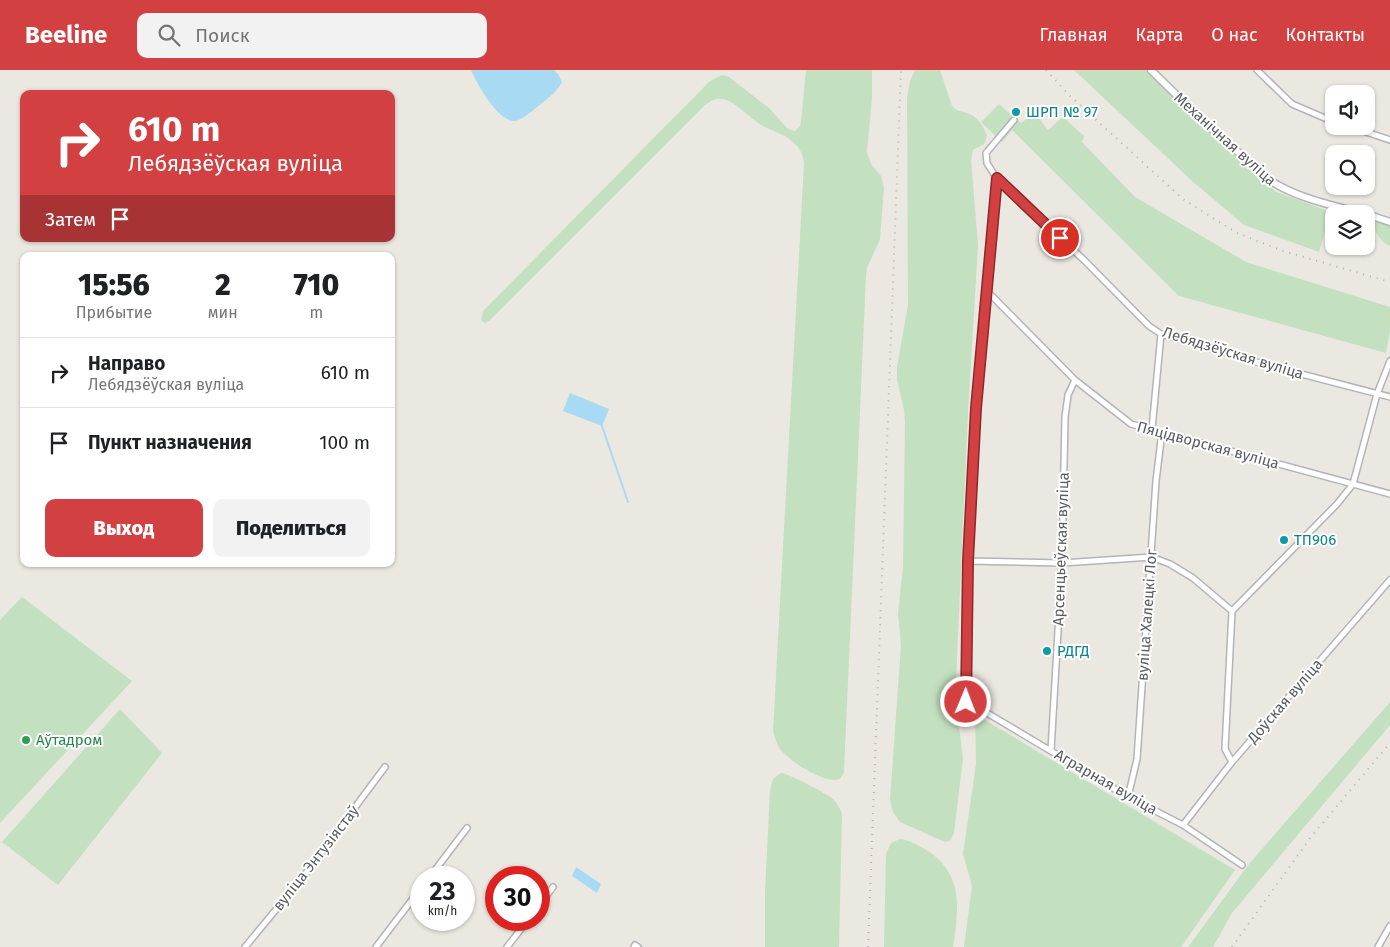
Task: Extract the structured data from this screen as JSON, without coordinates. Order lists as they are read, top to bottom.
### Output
{
  "streets": {
    "street": [
      "Механічная вуліца",
      "Лебядзёўская вуліца",
      "Пяцідворская вуліца",
      "Арсенцьеўская вуліца",
      "вуліца Халецкі Лог",
      "Доўская вуліца",
      "Аграрная вуліца",
      "вуліца Энтузіястаў"
    ]
  },
  "crossings": [
    ["Пяцідворская вуліца", "Арсенцьеўская вуліца"],
    ["Пяцідворская вуліца", "вуліца Халецкі Лог"],
    ["Арсенцьеўская вуліца", "Аграрная вуліца"],
    ["вуліца Халецкі Лог", "Аграрная вуліца"],
    ["Доўская вуліца", "Аграрная вуліца"]
  ],
  "places": [
    "ШРП № 97",
    "ТП906",
    "РДГД",
    "Аўтадром"
  ],
  "page": {
    "header": "Beeline",
    "search": "Поиск",
    "nav": [
      "Главная",
      "Карта",
      "О нас",
      "Контакты"
    ],
    "turn": ["610 m", "Лебядзёўская вуліца"],
    "then": "Затем",
    "eta": [
      "15:56",
      "Прибытие",
      "2",
      "мин",
      "710",
      "m"
    ],
    "list": [
      {
        "name": "Направо",
        "note": "Лебядзёўская вуліца",
        "value": "610 m"
      },
      {
        "name": "Пункт назначения",
        "value": "100 m"
      }
    ],
    "buttons": ["Выход", "Поделиться"],
    "speed": "23 km/h",
    "limit": "30"
  }
}
